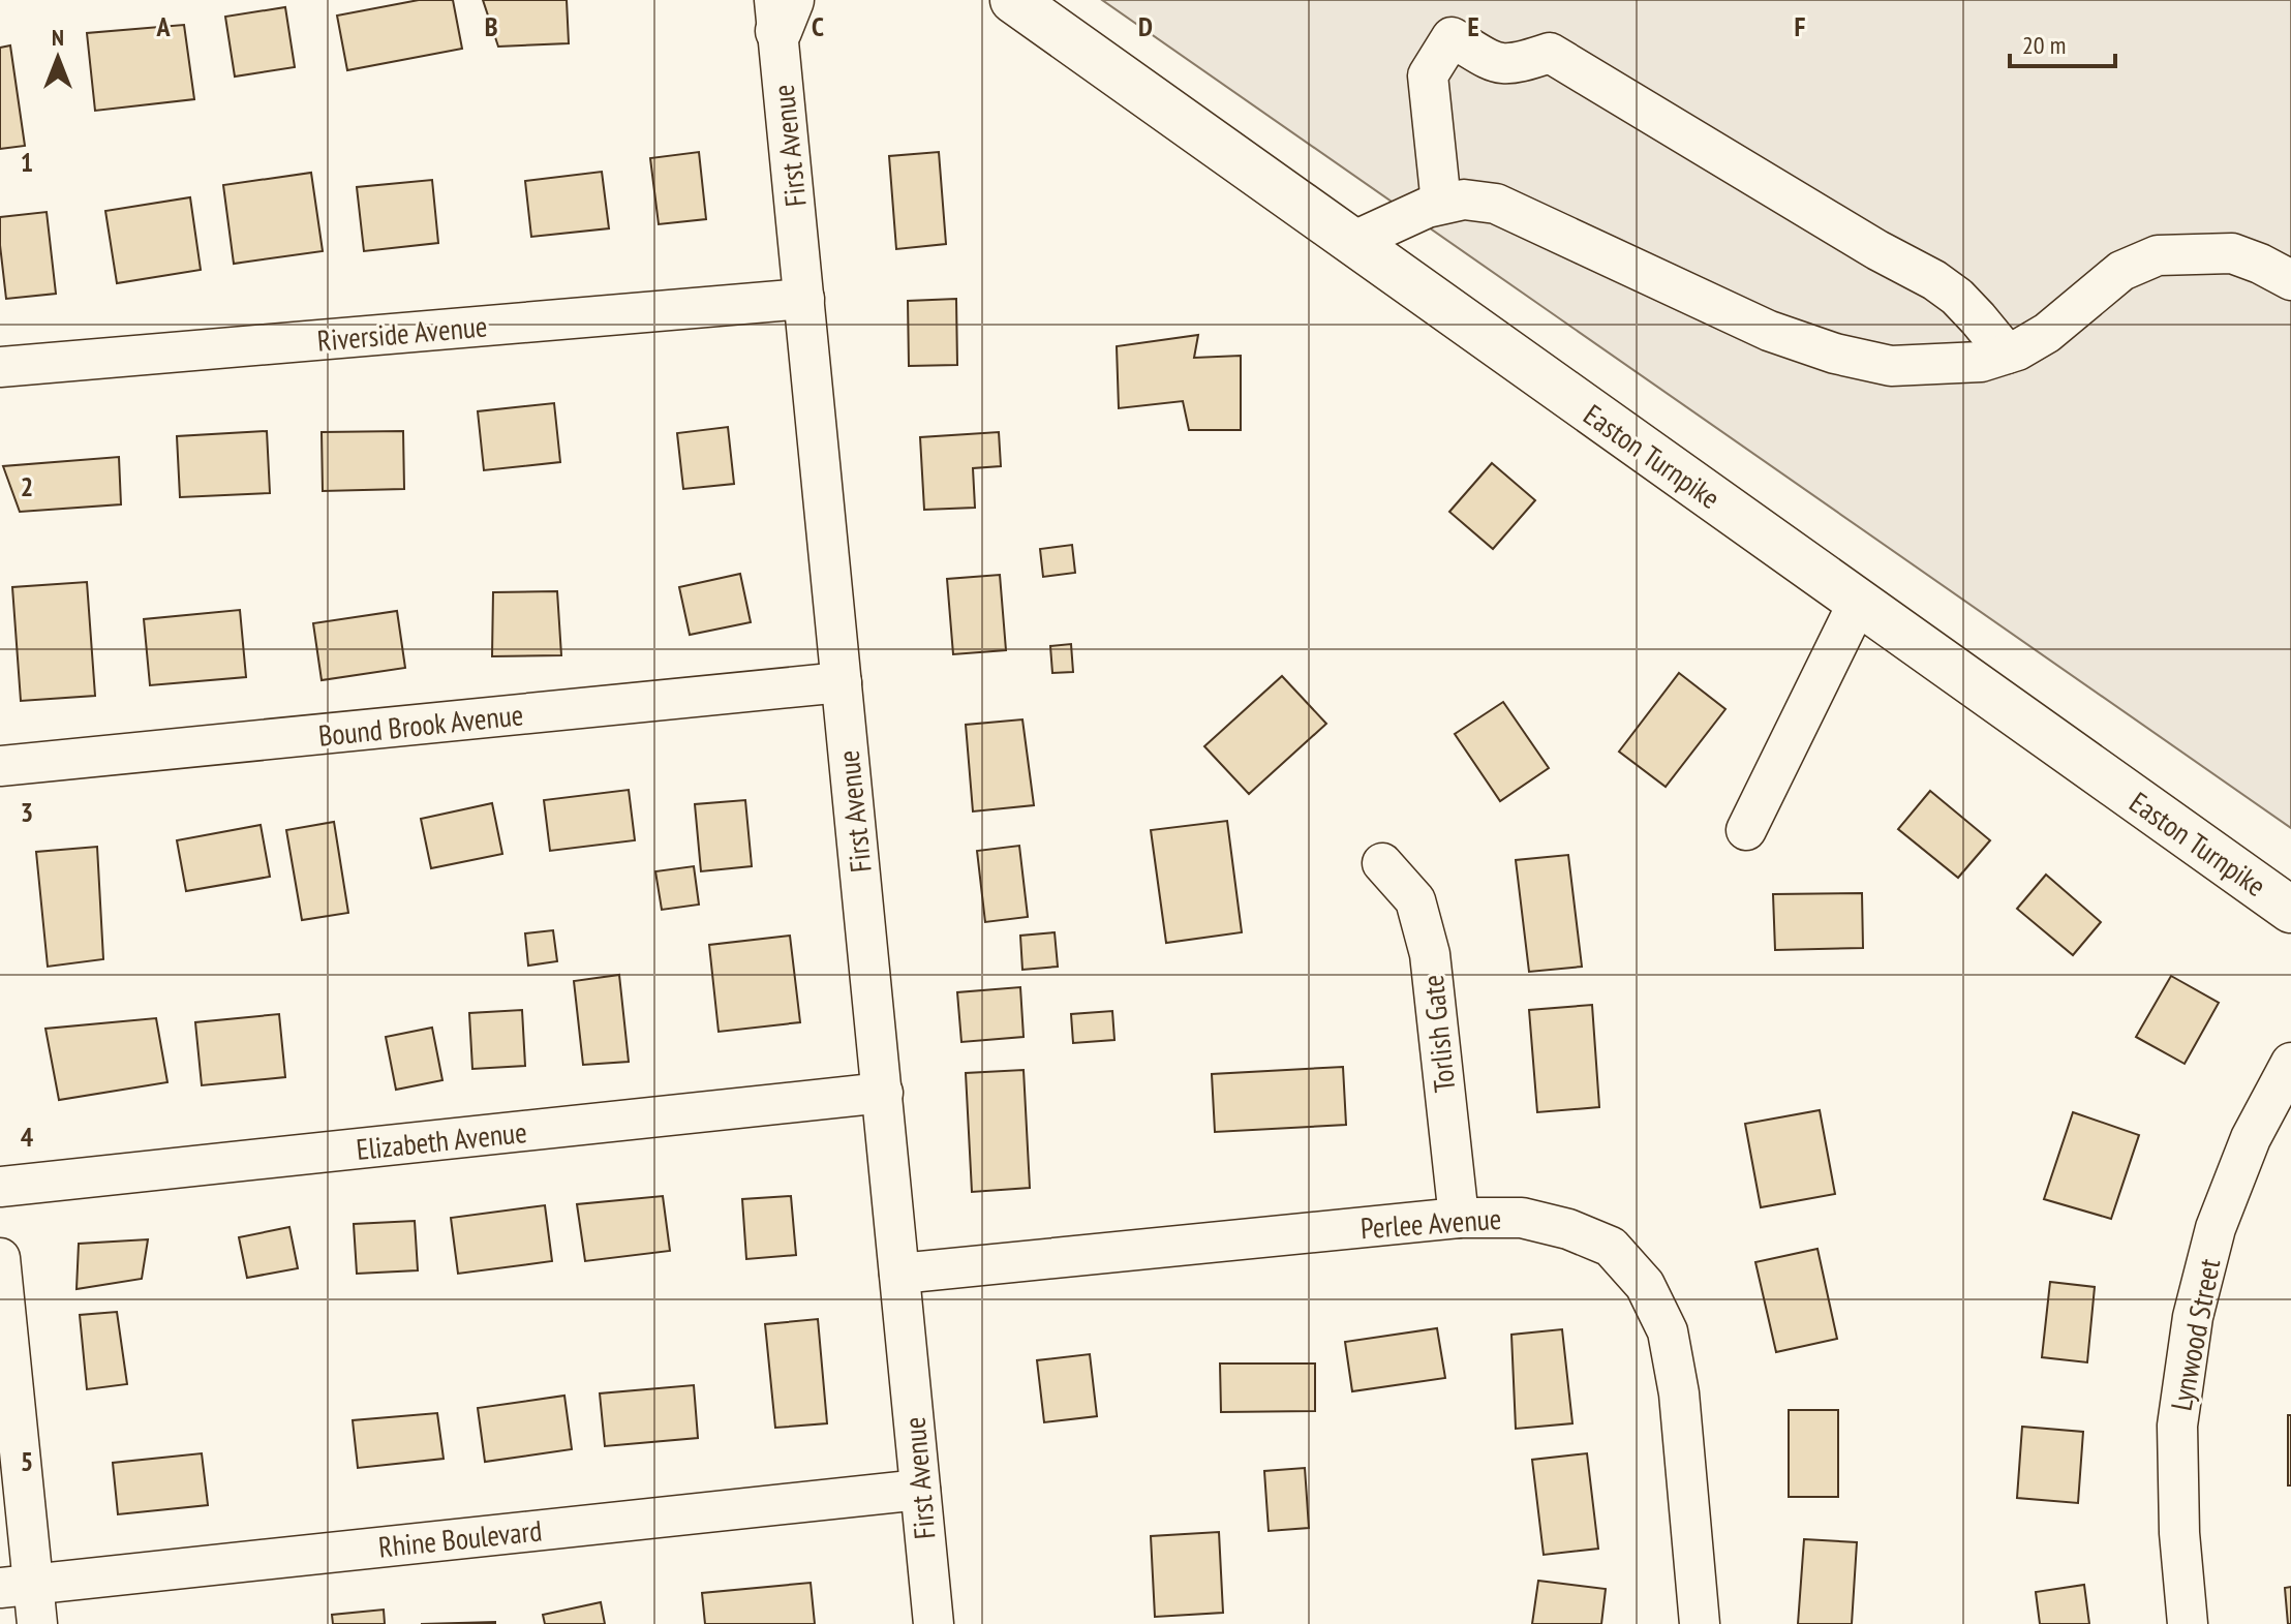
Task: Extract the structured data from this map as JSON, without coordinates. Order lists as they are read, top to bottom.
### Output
{
  "streets": {
    "main road": ["Easton Turnpike"],
    "street": [
      "First Avenue",
      "Riverside Avenue",
      "Bound Brook Avenue",
      "Torlish Gate",
      "Elizabeth Avenue",
      "Perlee Avenue",
      "Lynwood Street",
      "Rhine Boulevard"
    ]
  },
  "crossings": [
    ["First Avenue", "Riverside Avenue"],
    ["First Avenue", "Bound Brook Avenue"],
    ["First Avenue", "Elizabeth Avenue"],
    ["First Avenue", "Perlee Avenue"],
    ["First Avenue", "Rhine Boulevard"],
    ["Torlish Gate", "Perlee Avenue"]
  ],
  "scale_bar": "20 m",
  "north": "top",
  "grid": {
    "columns": [
      "A",
      "B",
      "C",
      "D",
      "E",
      "F"
    ],
    "rows": [
      "1",
      "2",
      "3",
      "4",
      "5"
    ]
  }
}
